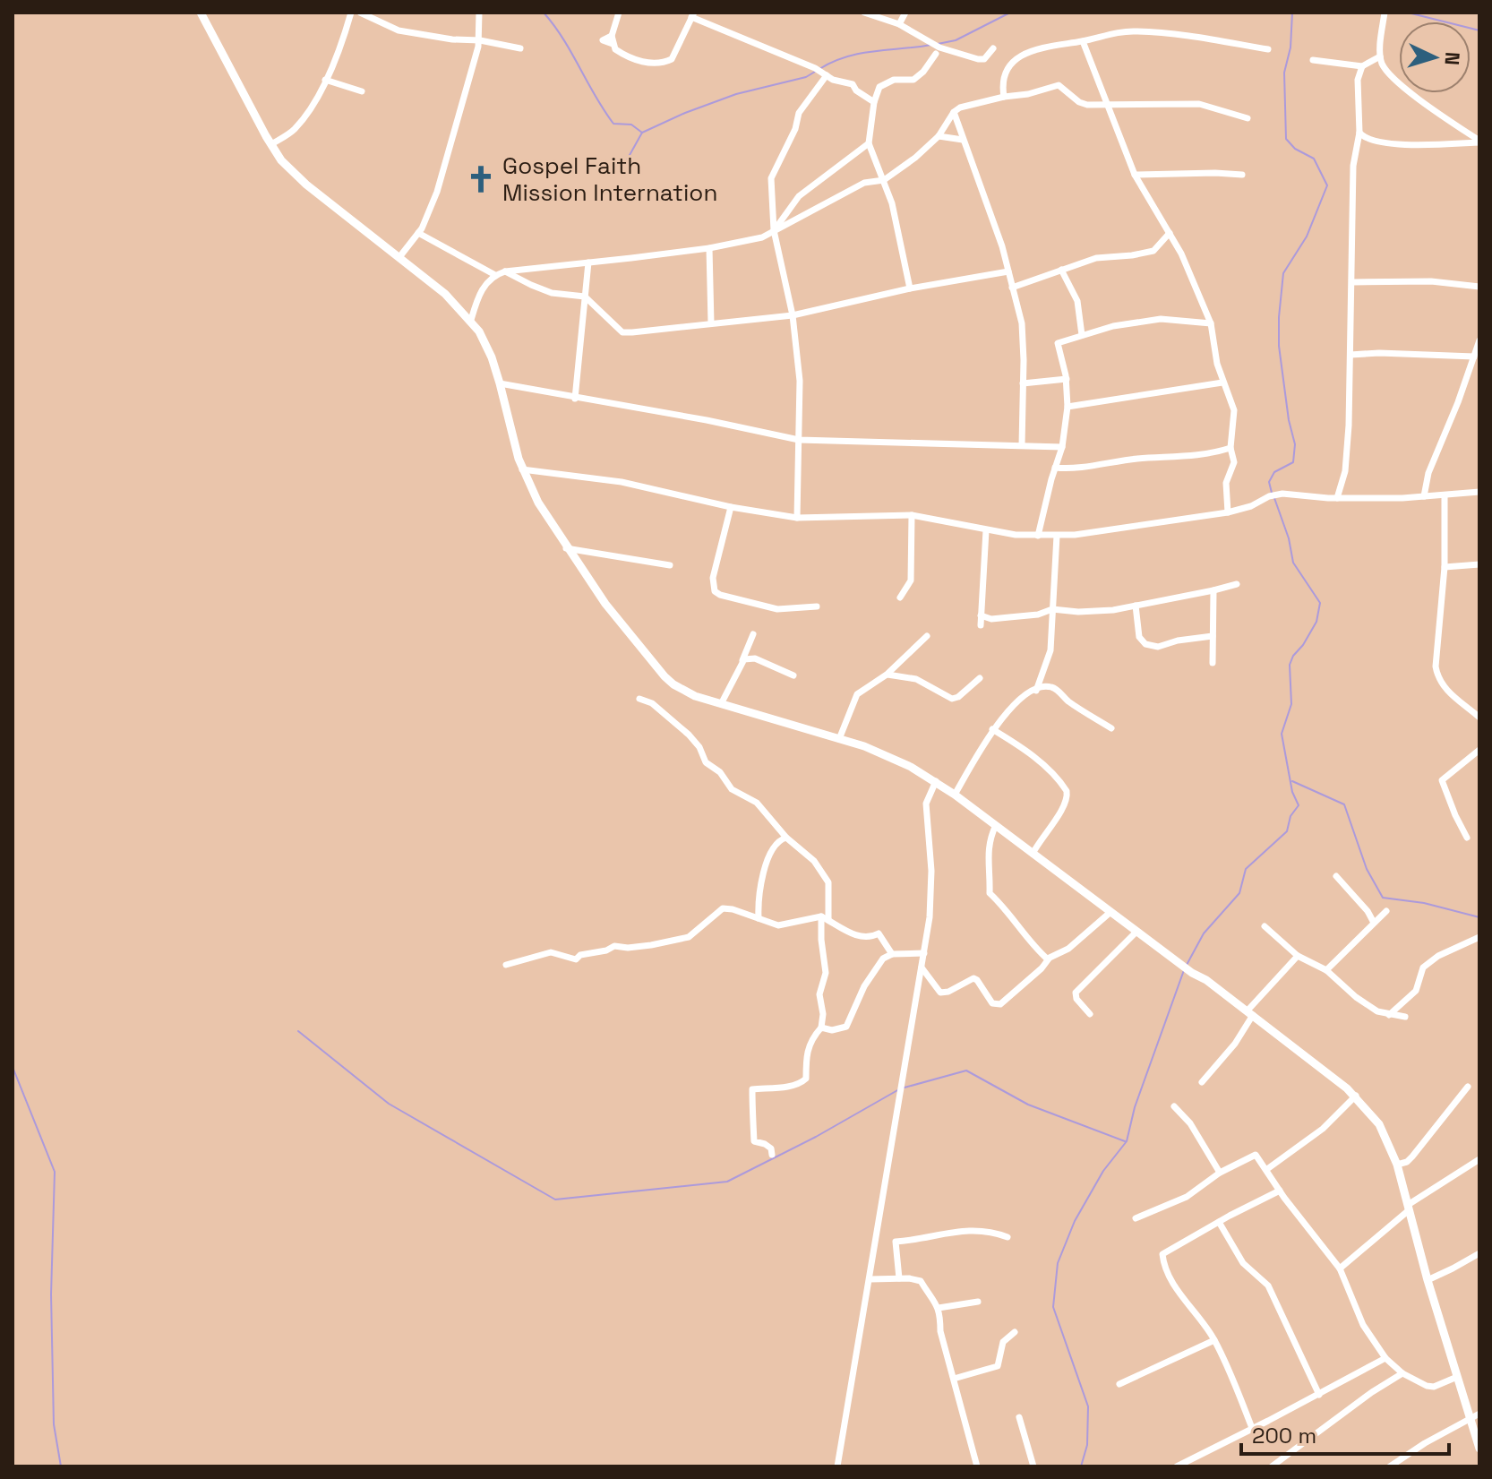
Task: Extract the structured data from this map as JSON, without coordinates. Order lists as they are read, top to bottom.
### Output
{
  "places": {
    "church": ["Gospel Faith Mission Internation"]
  },
  "scale_bar": "200 m",
  "north": "right"
}
